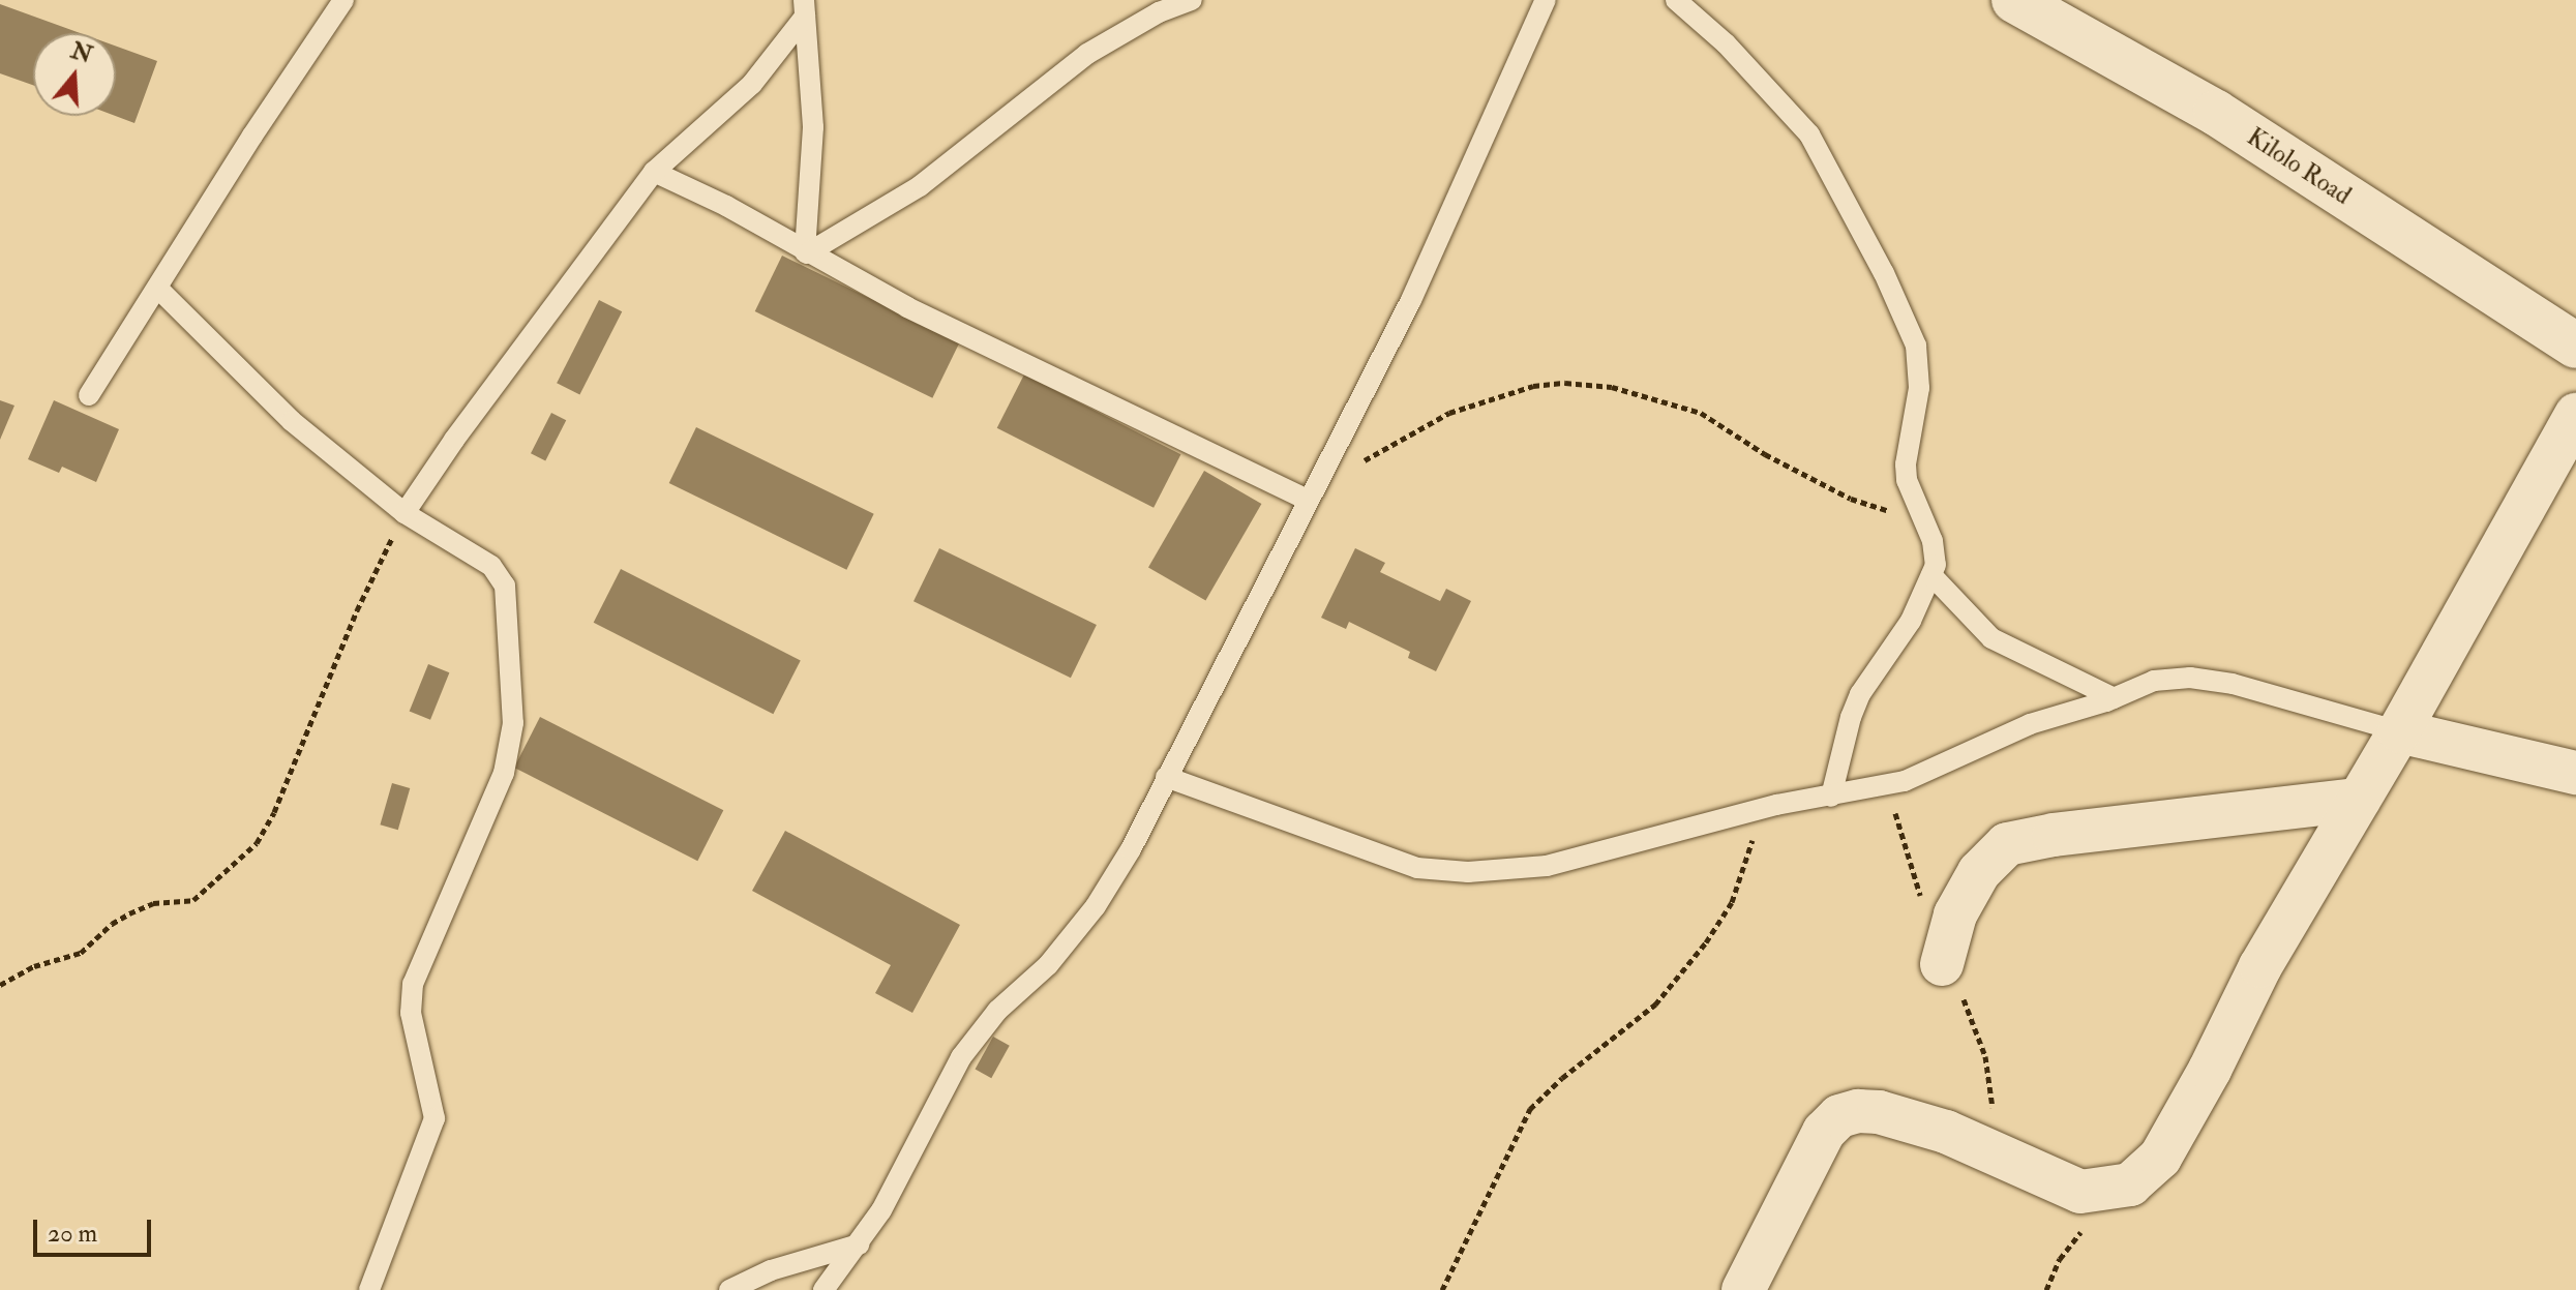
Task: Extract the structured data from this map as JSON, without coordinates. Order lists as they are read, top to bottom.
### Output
{
  "streets": {
    "main road": ["Kilolo Road"]
  },
  "scale_bar": "20 m",
  "north": "top"
}
